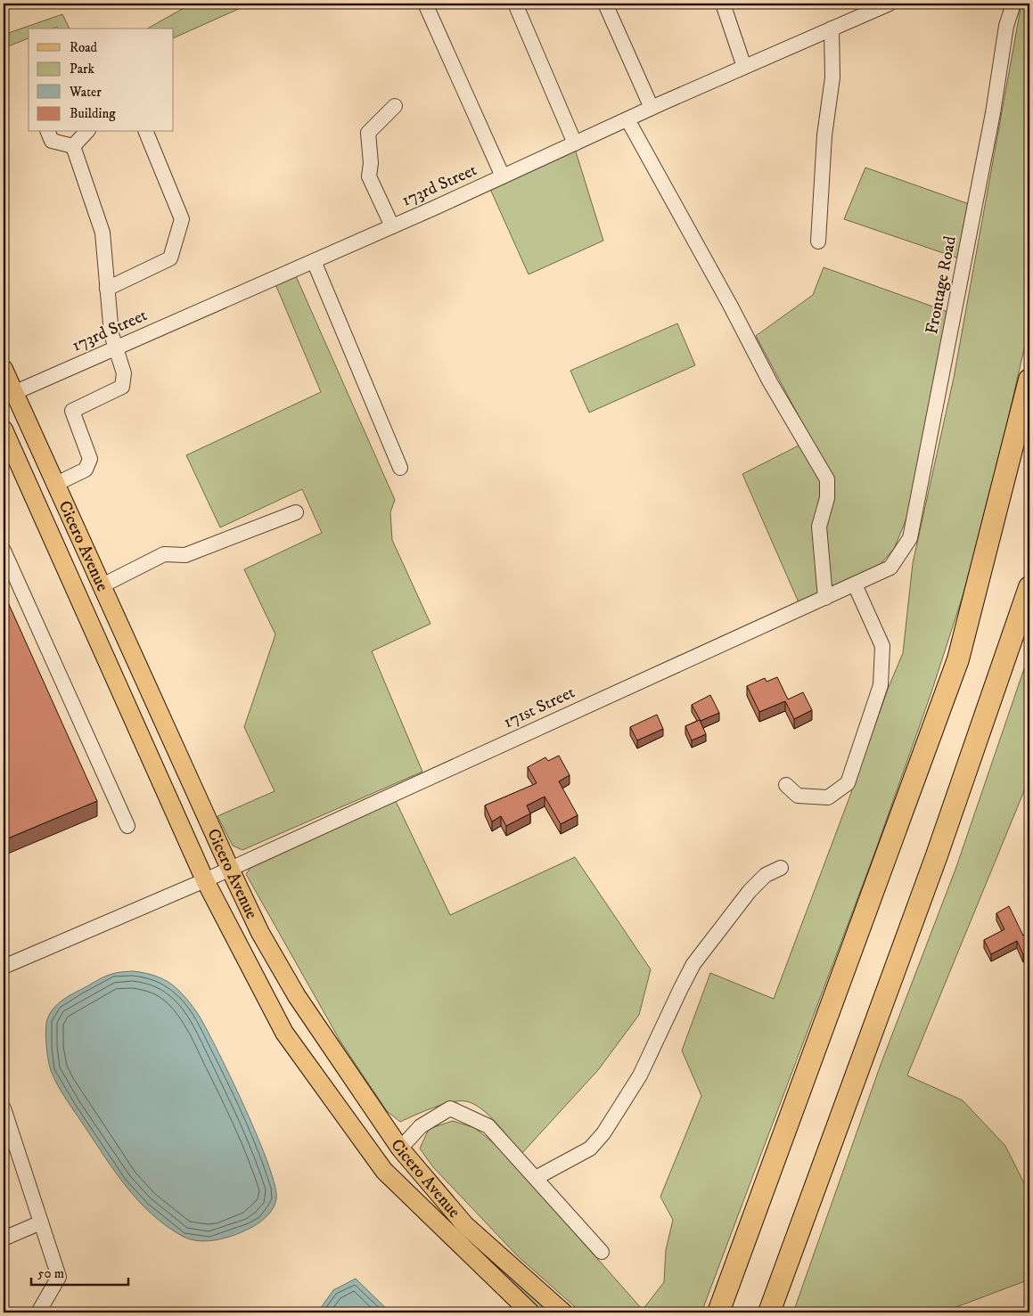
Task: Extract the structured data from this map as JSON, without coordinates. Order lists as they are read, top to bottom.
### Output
{
  "streets": {
    "main road": ["Cicero Avenue"],
    "street": ["173rd Street", "Frontage Road", "171st Street"]
  },
  "crossings": [
    ["173rd Street", "Cicero Avenue"],
    ["Frontage Road", "171st Street"],
    ["Cicero Avenue", "171st Street"]
  ],
  "legend": [
    "Road",
    "Park",
    "Water",
    "Building"
  ],
  "scale_bar": "50 m"
}
